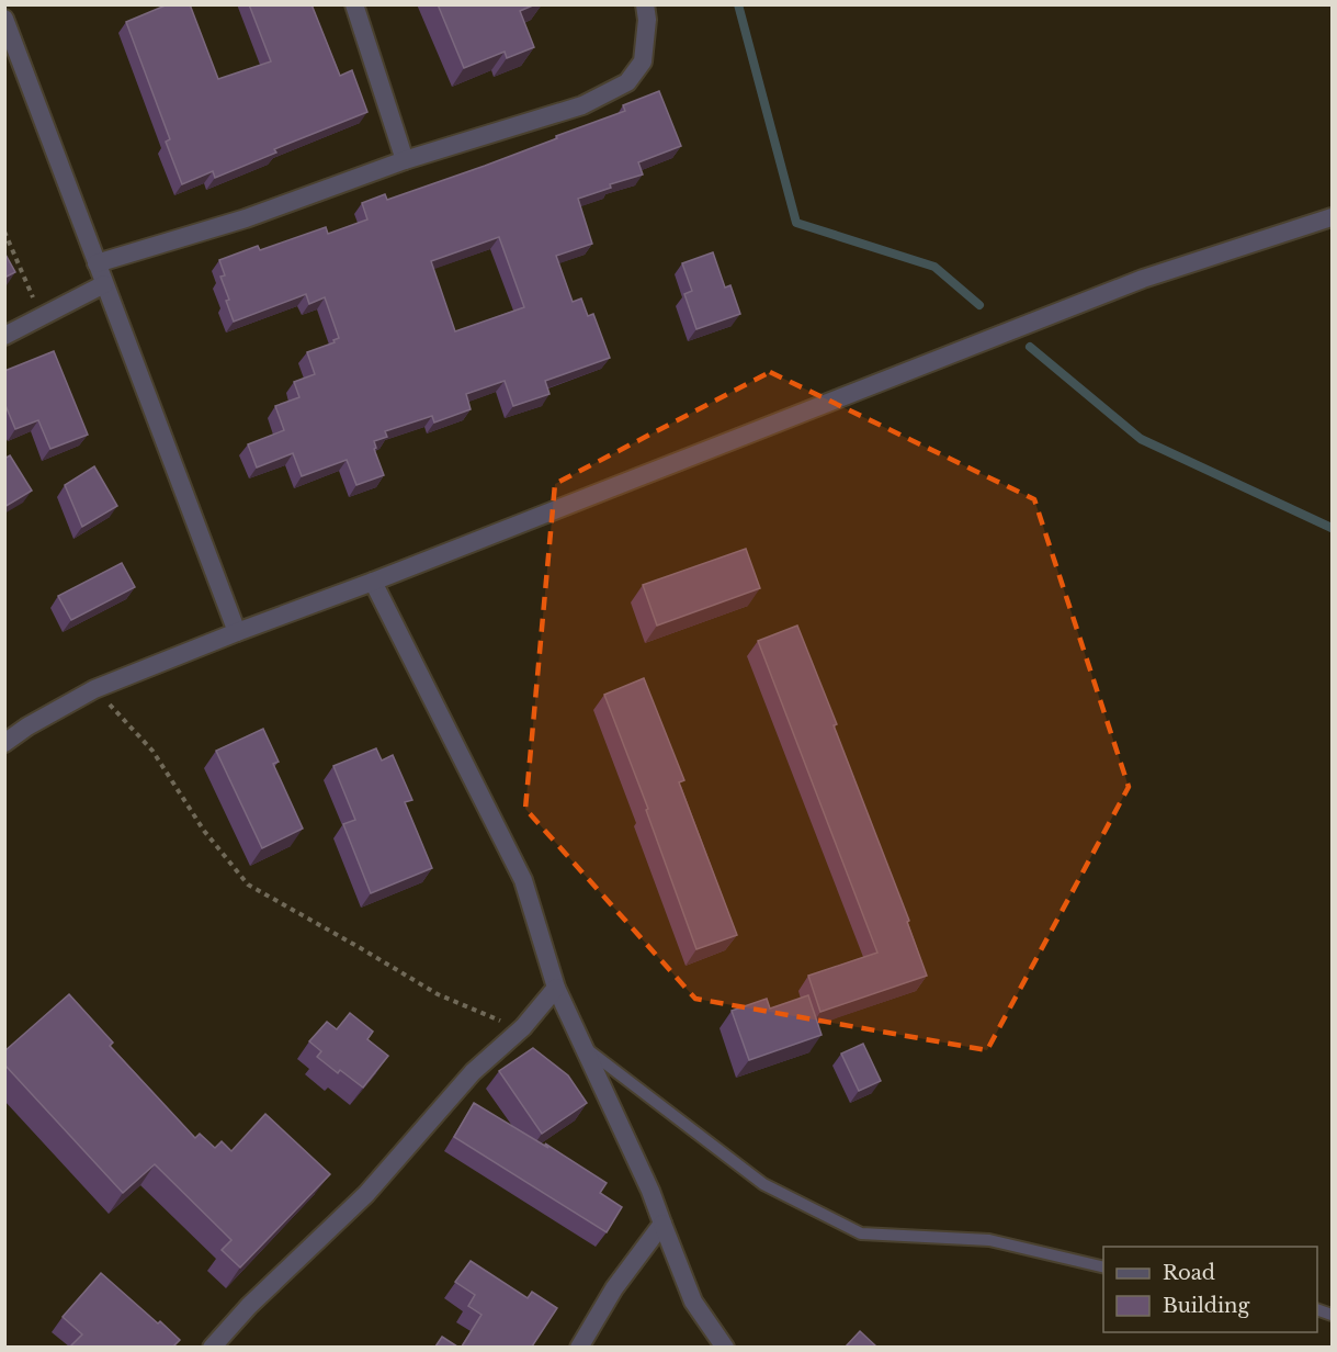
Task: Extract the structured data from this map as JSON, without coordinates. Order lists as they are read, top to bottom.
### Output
{
  "legend": ["Road", "Building"]
}
